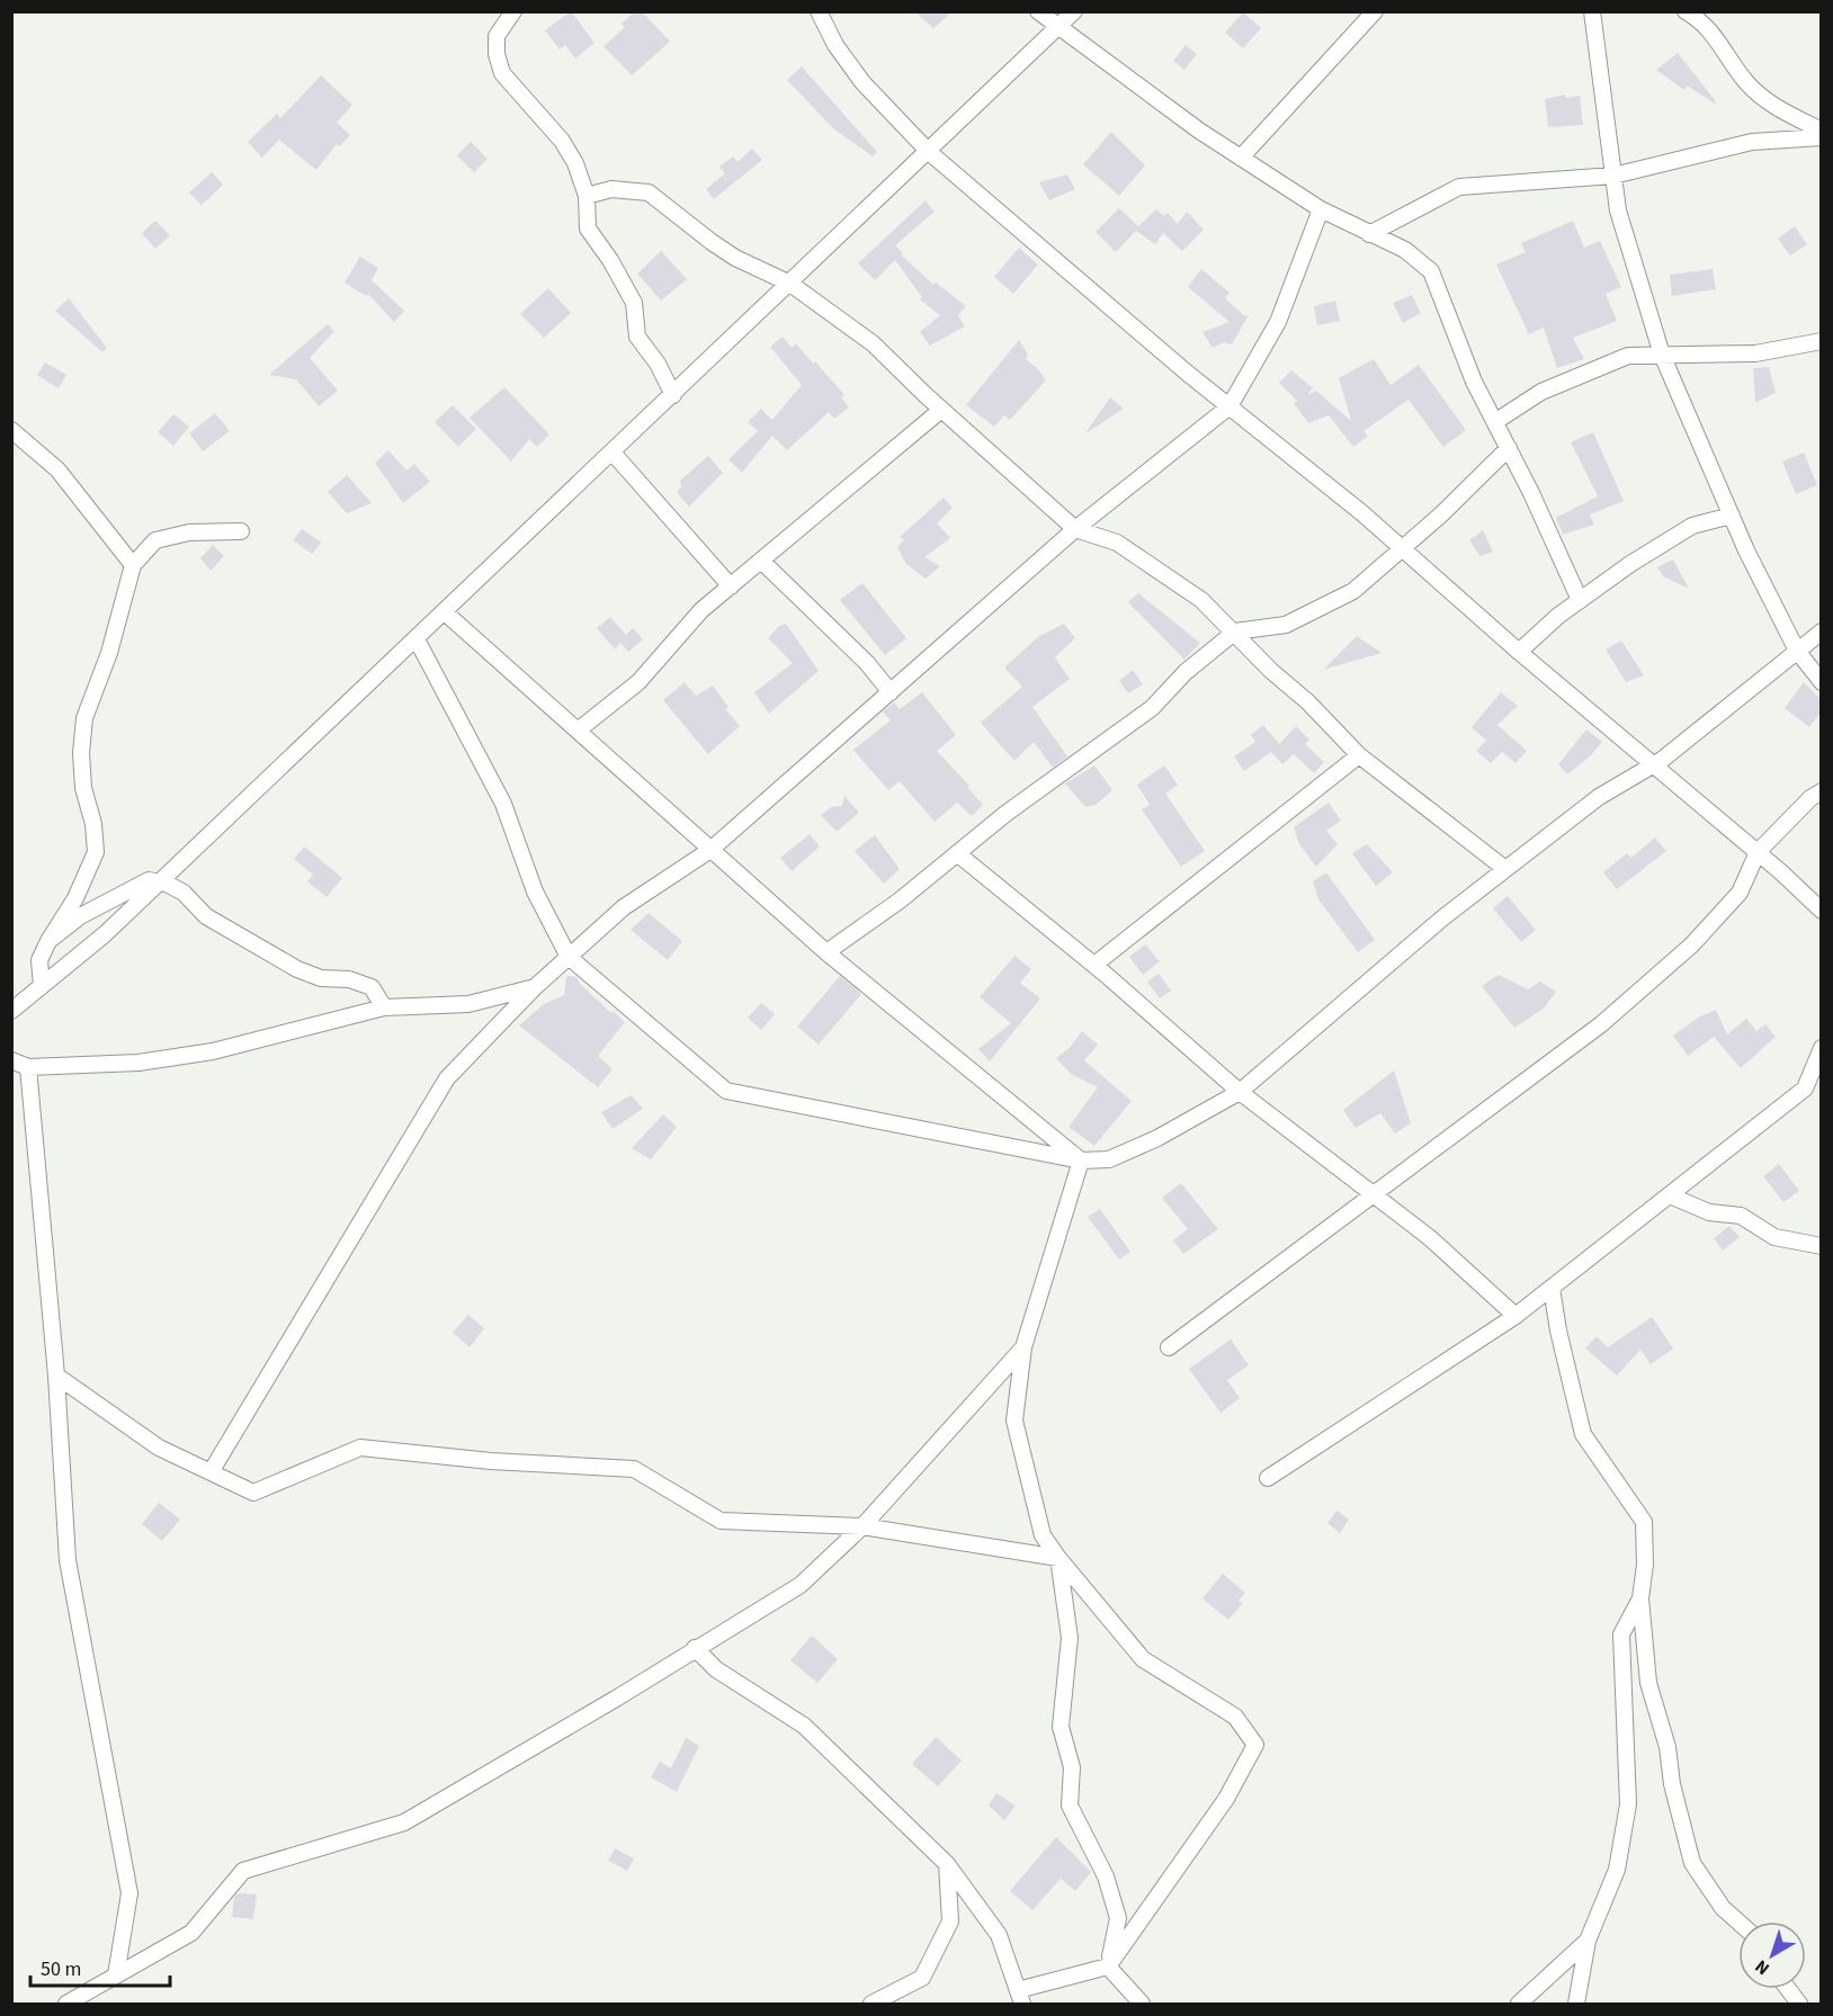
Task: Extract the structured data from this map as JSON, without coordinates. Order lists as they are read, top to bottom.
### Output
{
  "scale_bar": "50 m",
  "north": "bottom left"
}
